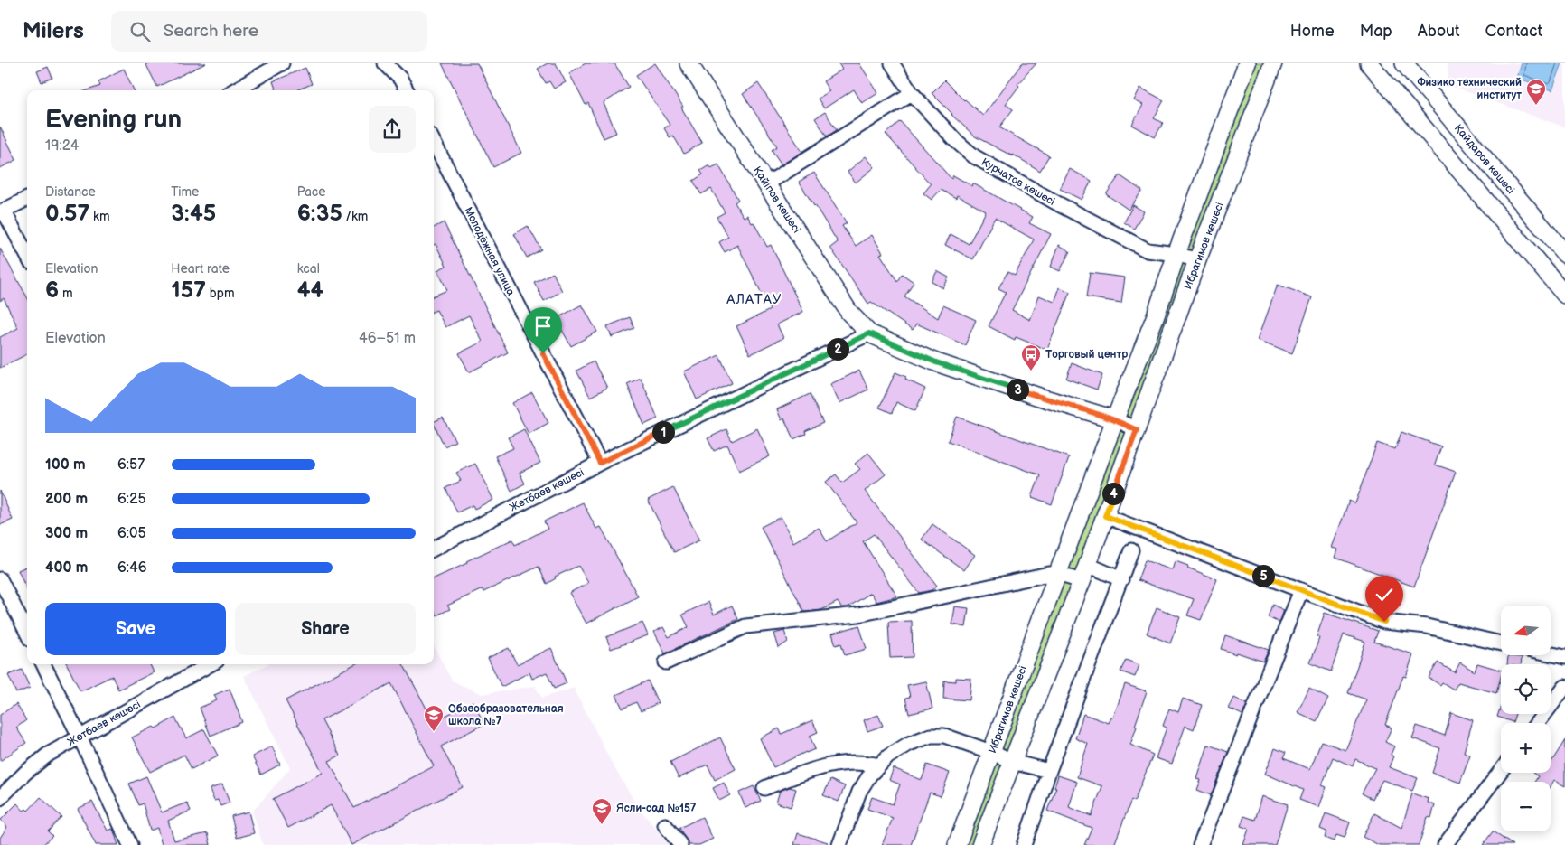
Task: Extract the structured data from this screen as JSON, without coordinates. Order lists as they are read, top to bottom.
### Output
{
  "streets": {
    "street": [
      "Қайдаров көшесі",
      "Курчатов көшесі",
      "Қайіпов көшесі",
      "Ибрагимов көшесі",
      "Молодёжная улица",
      "Жетбаев көшесі"
    ]
  },
  "crossings": [
    ["Курчатов көшесі", "Ибрагимов көшесі"],
    ["Қайіпов көшесі", "Жетбаев көшесі"],
    ["Молодёжная улица", "Жетбаев көшесі"]
  ],
  "districts": ["АЛАТАУ"],
  "places": {
    "school or university": ["Физико технический институт", "Обзеобразовательная школа №7", "Ясли-сад №157"],
    "bus stop": ["Торговый центр"]
  },
  "north": "left",
  "page": {
    "header": "Milers",
    "search": "Search here",
    "nav": [
      "Home",
      "Map",
      "About",
      "Contact"
    ],
    "heading": ["Evening run", "19:24"],
    "stats": [
      ["Distance", "0.57 km"],
      ["Time", "3:45"],
      ["Pace", "6:35 /km"],
      ["Elevation", "6 m"],
      ["Heart rate", "157 bpm"],
      ["kcal", "44"]
    ],
    "chart": ["Elevation", "46–51 m"],
    "pins": [
      "2",
      "3",
      "1",
      "4",
      "5"
    ],
    "list": [
      {
        "name": "100 m",
        "note": "6:57"
      },
      {
        "name": "200 m",
        "note": "6:25"
      },
      {
        "name": "300 m",
        "note": "6:05"
      },
      {
        "name": "400 m",
        "note": "6:46"
      }
    ],
    "buttons": ["Save", "Share"],
    "map_buttons": ["+", "−"]
  }
}
